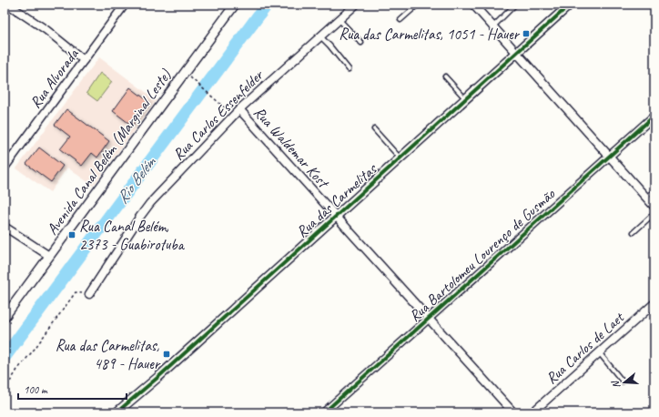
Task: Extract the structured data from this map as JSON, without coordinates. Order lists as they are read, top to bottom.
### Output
{
  "streets": {
    "street": [
      "Rua Alvorada",
      "Rua Carlos Essenfelder",
      "Rua Waldemar Kost",
      "Avenida Canal Belém (Marginal Leste)",
      "Rua das Carmelitas",
      "Rua Bartolomeu Lourenço de Gusmão",
      "Rua Carlos de Laet"
    ]
  },
  "crossings": [
    ["Rua Carlos Essenfelder", "Rua Waldemar Kost"],
    ["Rua Waldemar Kost", "Rua das Carmelitas"],
    ["Rua Waldemar Kost", "Rua Bartolomeu Lourenço de Gusmão"]
  ],
  "water": ["Rio Belém"],
  "places": {
    "transit": ["Rua das Carmelitas, 1051 - Hauer", "Rua Canal Belém, 2373 - Guabirotuba", "Rua das Carmelitas, 489 - Hauer"]
  },
  "scale_bar": "100 m",
  "north": "left"
}
